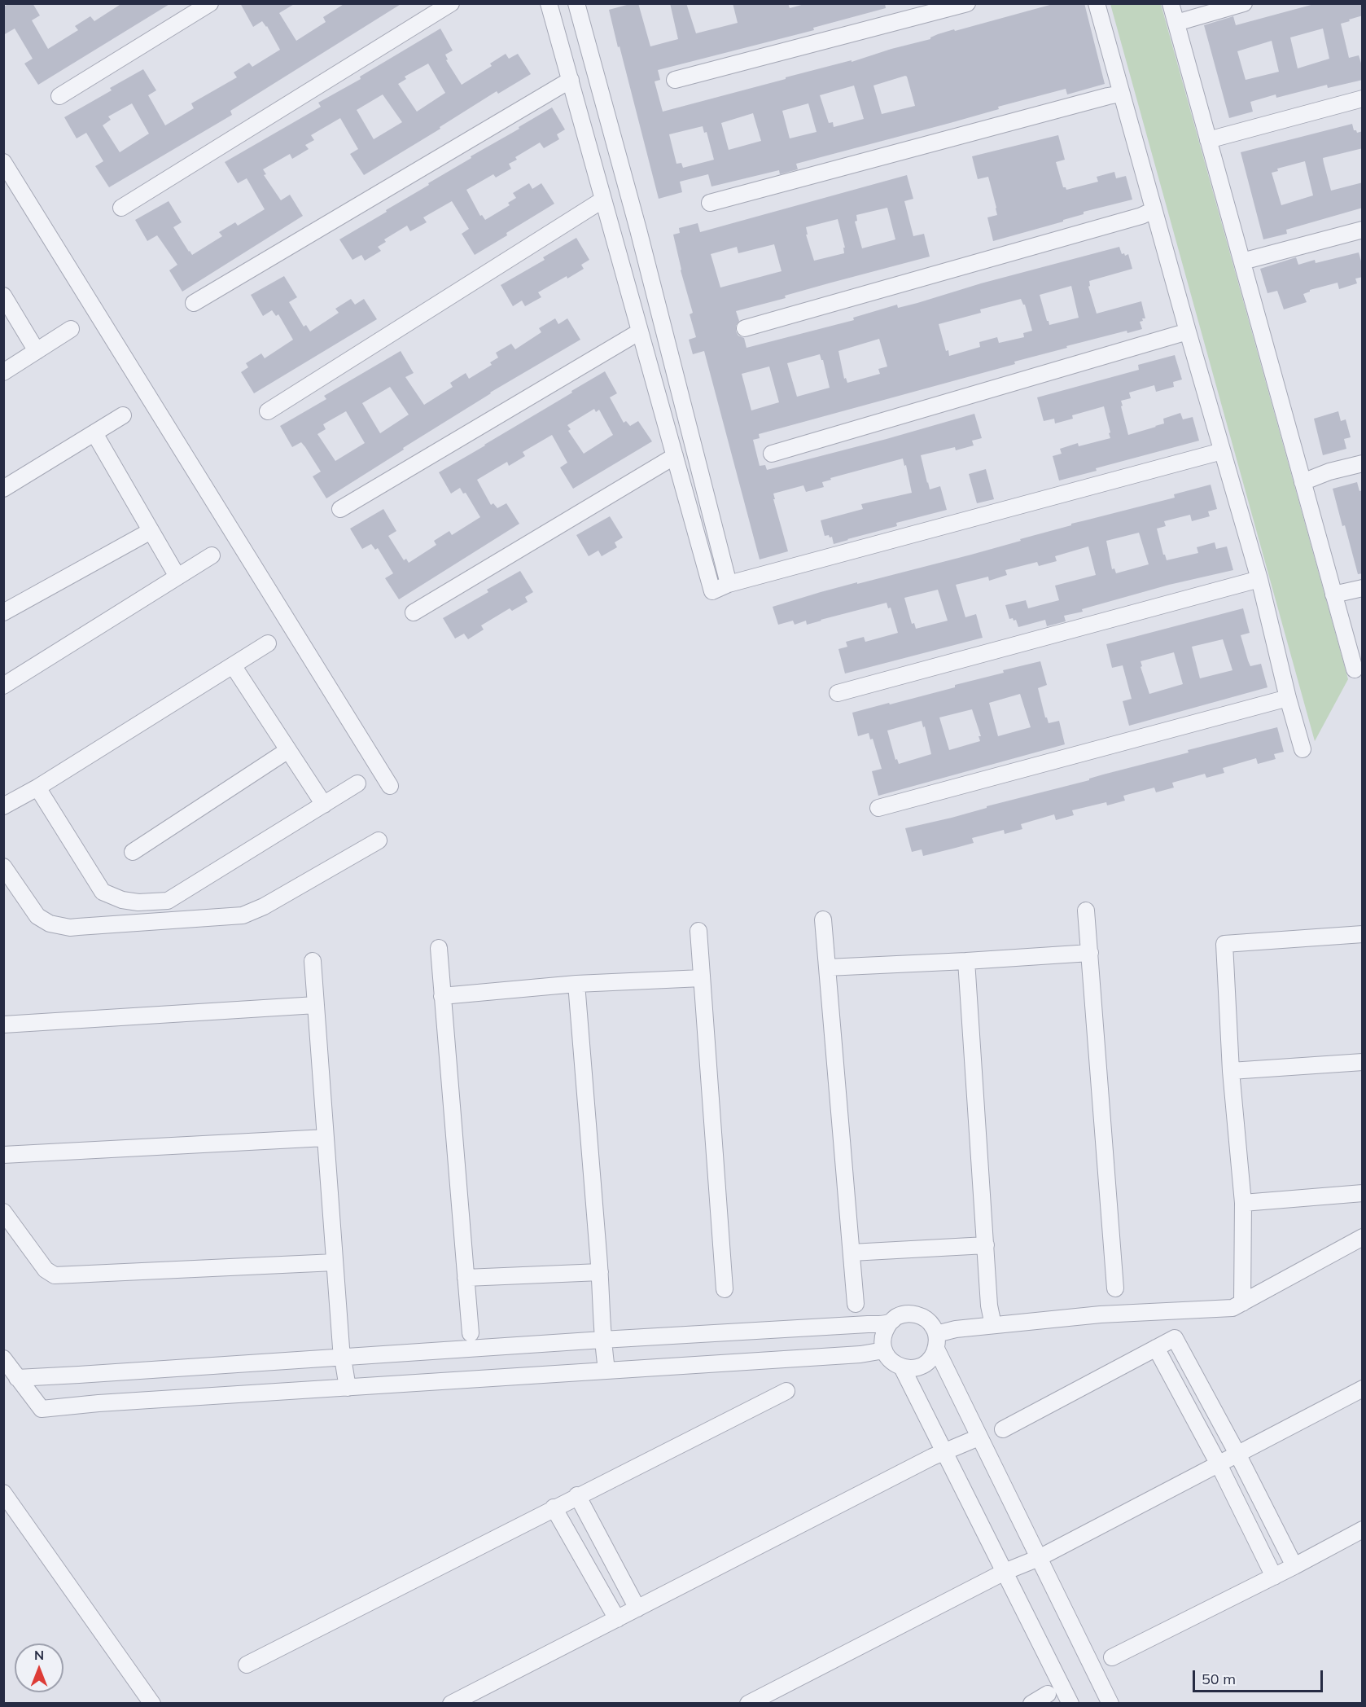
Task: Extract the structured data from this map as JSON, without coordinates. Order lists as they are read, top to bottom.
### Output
{
  "scale_bar": "50 m",
  "north": "top"
}
